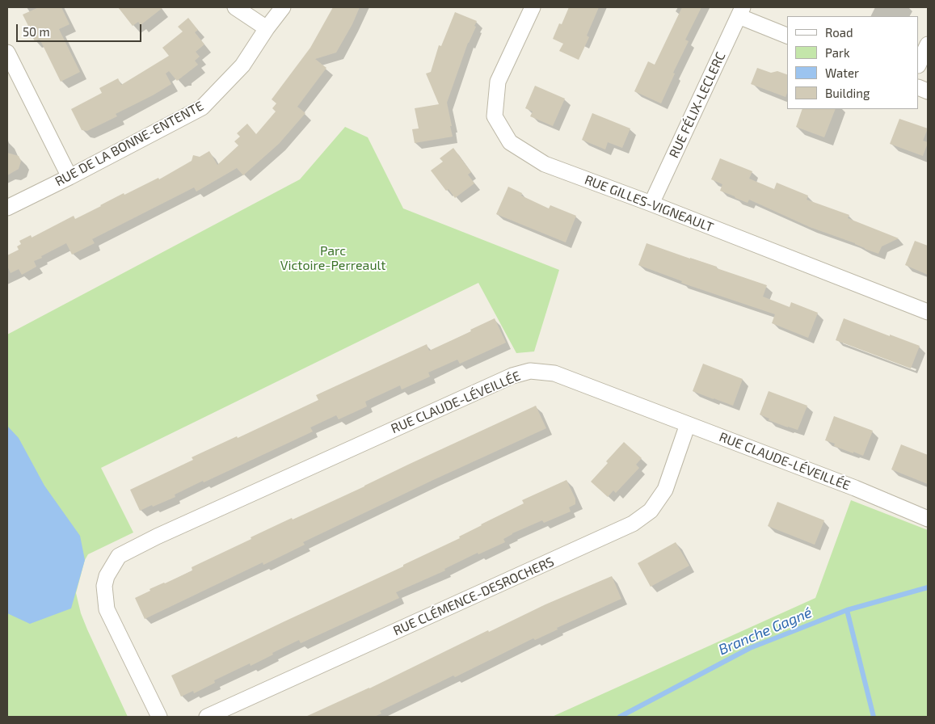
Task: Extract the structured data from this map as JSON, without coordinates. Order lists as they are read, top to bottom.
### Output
{
  "streets": {
    "street": [
      "RUE FÉLIX-LECLERC",
      "RUE DE LA BONNE-ENTENTE",
      "RUE GILLES-VIGNEAULT",
      "RUE CLAUDE-LÉVEILLÉE",
      "RUE CLÉMENCE-DESROCHERS"
    ]
  },
  "crossings": [
    ["RUE FÉLIX-LECLERC", "RUE GILLES-VIGNEAULT"],
    ["RUE CLAUDE-LÉVEILLÉE", "RUE CLÉMENCE-DESROCHERS"]
  ],
  "water": ["Branche Gagné"],
  "parks": ["Parc Victoire-Perreault"],
  "legend": [
    "Road",
    "Park",
    "Water",
    "Building"
  ],
  "scale_bar": "50 m"
}
